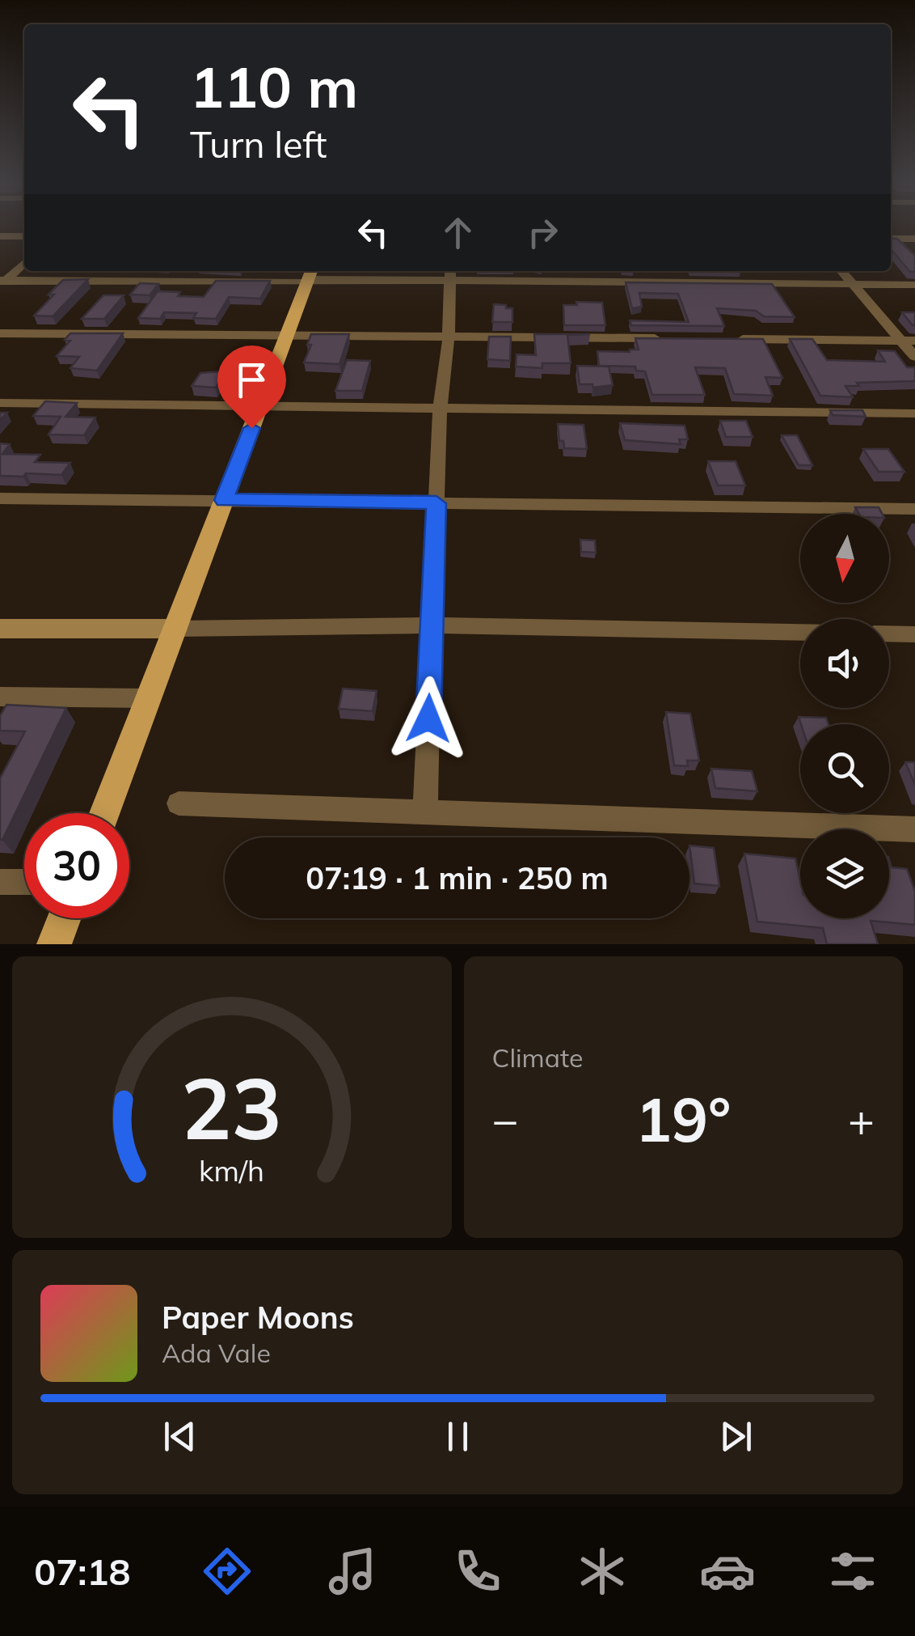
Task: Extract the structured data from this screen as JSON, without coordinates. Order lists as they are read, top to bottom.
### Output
{
  "north": "bottom",
  "page": {
    "turn": ["110 m", "Turn left"],
    "limit": "30",
    "trip": "07:19 · 1 min · 250 m",
    "tile": "Climate",
    "heat": ["−", "19°", "+"],
    "song": ["Paper Moons", "Ada Vale"],
    "tabs": "07:18",
    "gauge": ["23", "km/h"]
  }
}
